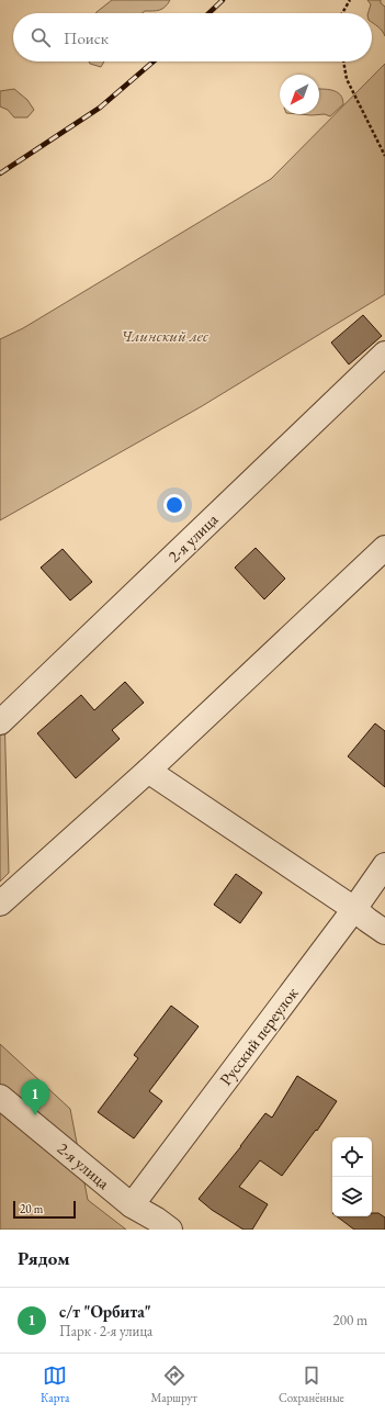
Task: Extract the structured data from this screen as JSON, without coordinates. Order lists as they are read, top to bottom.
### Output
{
  "streets": {
    "street": ["2-я улица", "Русский переулок"]
  },
  "crossings": [
    ["2-я улица", "Русский переулок"]
  ],
  "parks": ["Члинский лес"],
  "scale_bar": "20 m",
  "north": "bottom left",
  "page": {
    "search": "Поиск",
    "pins": "1",
    "scale": "20 m",
    "heading": "Рядом",
    "list": [
      {
        "mark": "1",
        "name": "с/т \"Орбита\"",
        "note": "Парк · 2-я улица",
        "value": "200 m"
      }
    ],
    "nav": ["Карта", "Маршрут", "Сохранённые"]
  }
}
